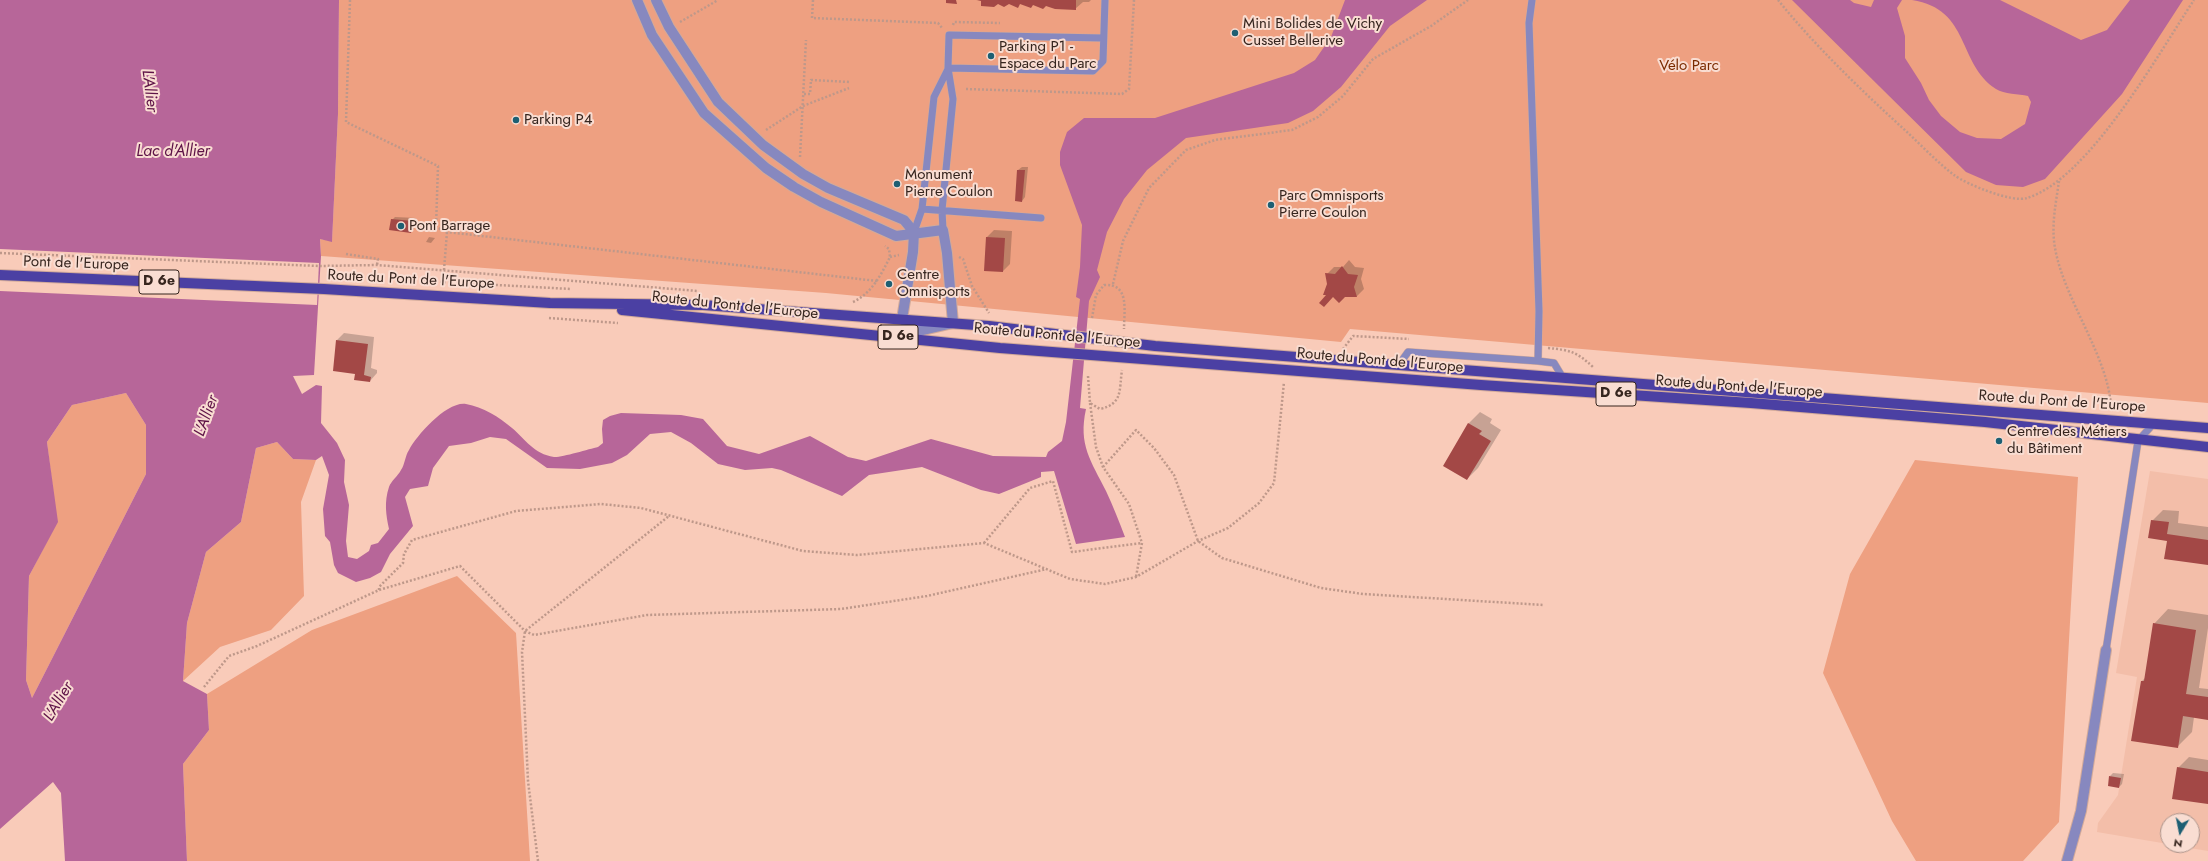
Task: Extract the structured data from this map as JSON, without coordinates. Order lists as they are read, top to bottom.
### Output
{
  "streets": {
    "main road": ["Pont de l'Europe", "Route du Pont de l'Europe", "D 6e"]
  },
  "crossings": [
    ["Pont de l'Europe", "Route du Pont de l'Europe"]
  ],
  "water": ["L'Allier", "Lac d'Allier"],
  "parks": ["Vélo Parc"],
  "places": [
    "Mini Bolides de Vichy Cusset Bellerive",
    "Parking P1 - Espace du Parc",
    "Parking P4",
    "Monument Pierre Coulon",
    "Parc Omnisports Pierre Coulon",
    "Pont Barrage",
    "Centre Omnisports",
    "Centre des Métiers du Bâtiment"
  ],
  "north": "bottom"
}
